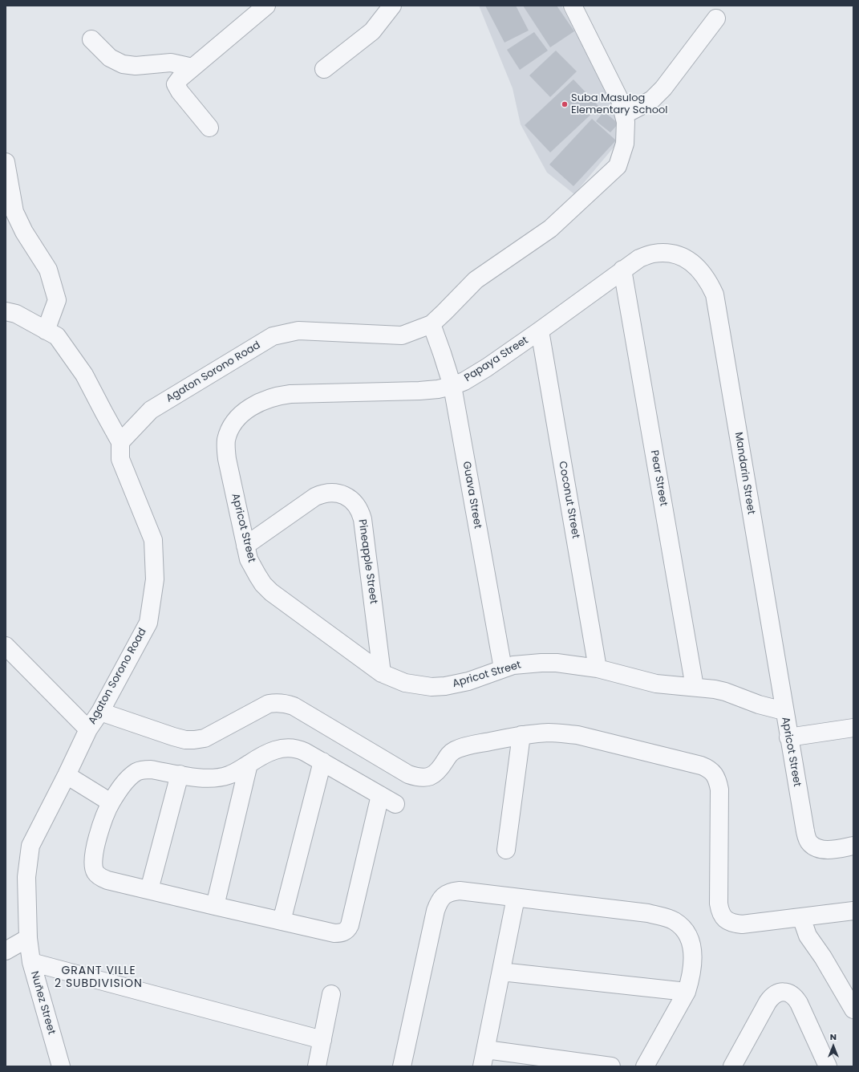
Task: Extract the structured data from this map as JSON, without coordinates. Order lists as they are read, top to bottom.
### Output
{
  "streets": {
    "street": [
      "Papaya Street",
      "Agaton Sorono Road",
      "Mandarin Street",
      "Pear Street",
      "Guava Street",
      "Coconut Street",
      "Apricot Street",
      "Pineapple Street",
      "Nuñez Street"
    ]
  },
  "crossings": [
    ["Papaya Street", "Mandarin Street"],
    ["Papaya Street", "Pear Street"],
    ["Papaya Street", "Guava Street"],
    ["Papaya Street", "Coconut Street"],
    ["Papaya Street", "Apricot Street"],
    ["Agaton Sorono Road", "Guava Street"],
    ["Agaton Sorono Road", "Nuñez Street"],
    ["Mandarin Street", "Apricot Street"],
    ["Pear Street", "Apricot Street"],
    ["Guava Street", "Apricot Street"],
    ["Coconut Street", "Apricot Street"],
    ["Apricot Street", "Pineapple Street"]
  ],
  "districts": ["GRANT VILLE 2 SUBDIVISION"],
  "places": ["Suba Masulog Elementary School"],
  "north": "top"
}
